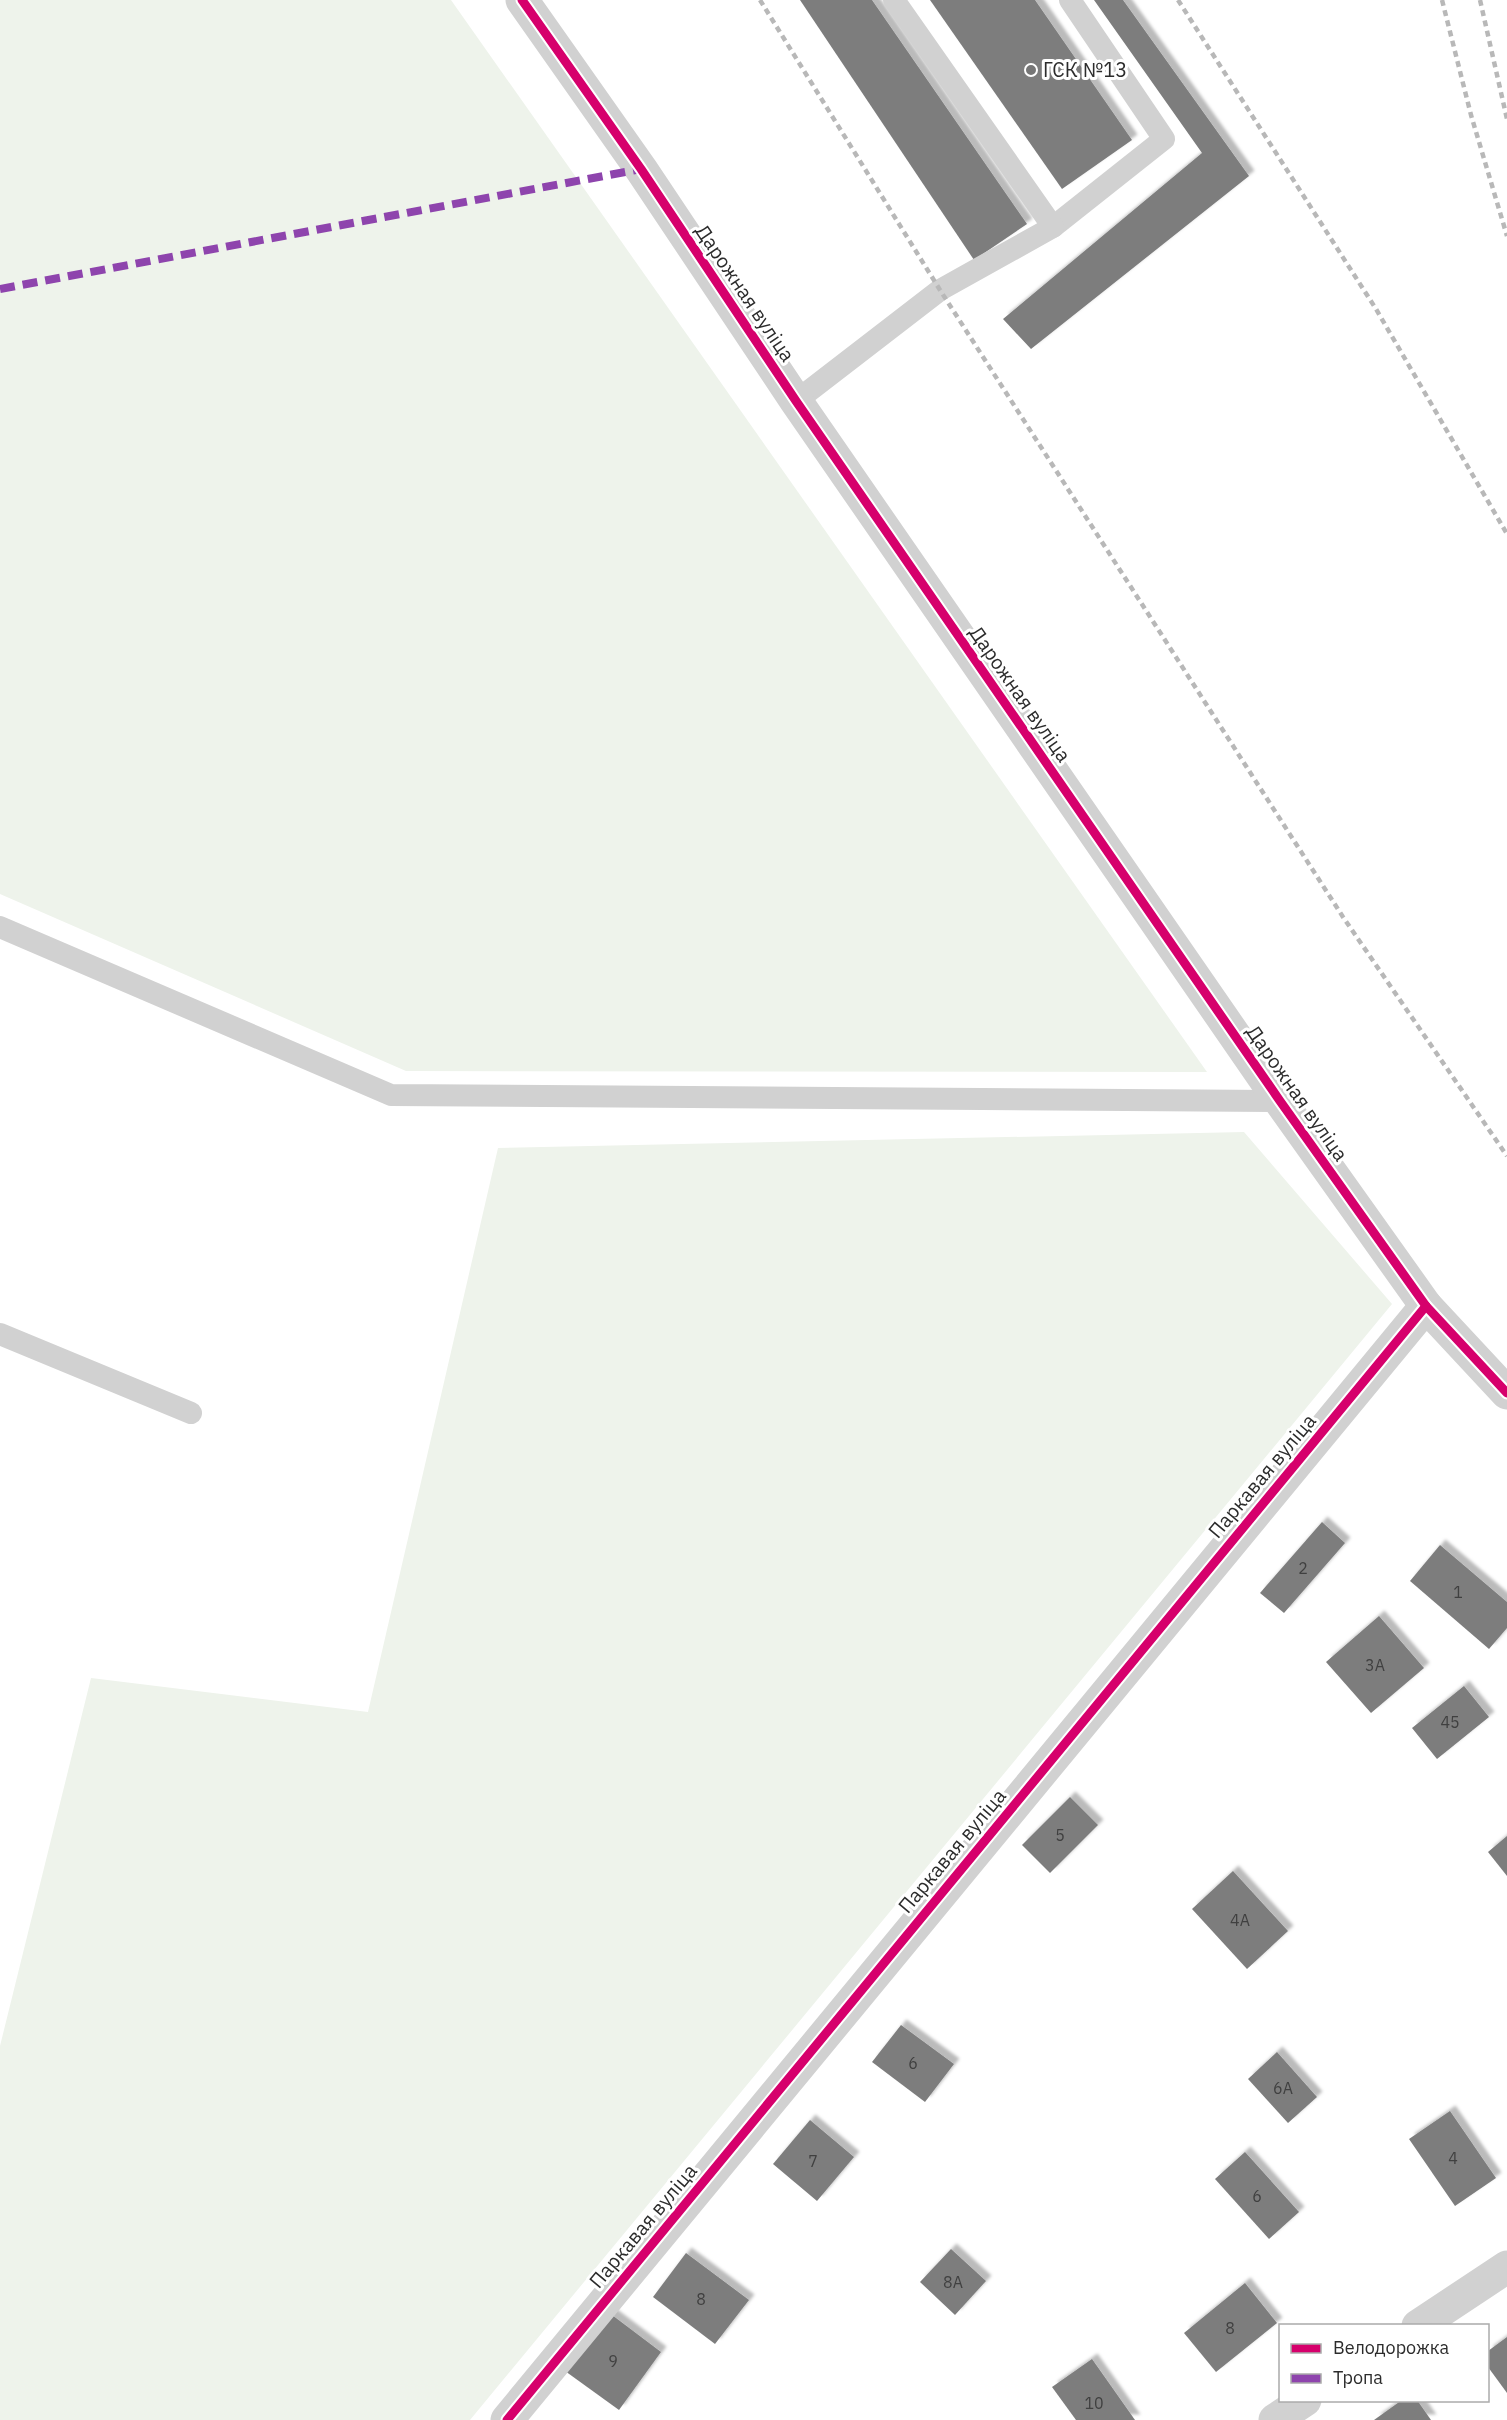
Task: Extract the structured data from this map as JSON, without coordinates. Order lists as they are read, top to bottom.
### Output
{
  "streets": {
    "street": ["Дарожная вуліца", "Паркавая вуліца"]
  },
  "crossings": [
    ["Дарожная вуліца", "Паркавая вуліца"]
  ],
  "places": ["ГСК №13"],
  "house_numbers": [
    "2",
    "1",
    "3А",
    "45",
    "5",
    "4А",
    "6",
    "6А",
    "4",
    "7",
    "6",
    "8А",
    "8",
    "8",
    "9",
    "10"
  ],
  "legend": ["Велодорожка", "Тропа"]
}
